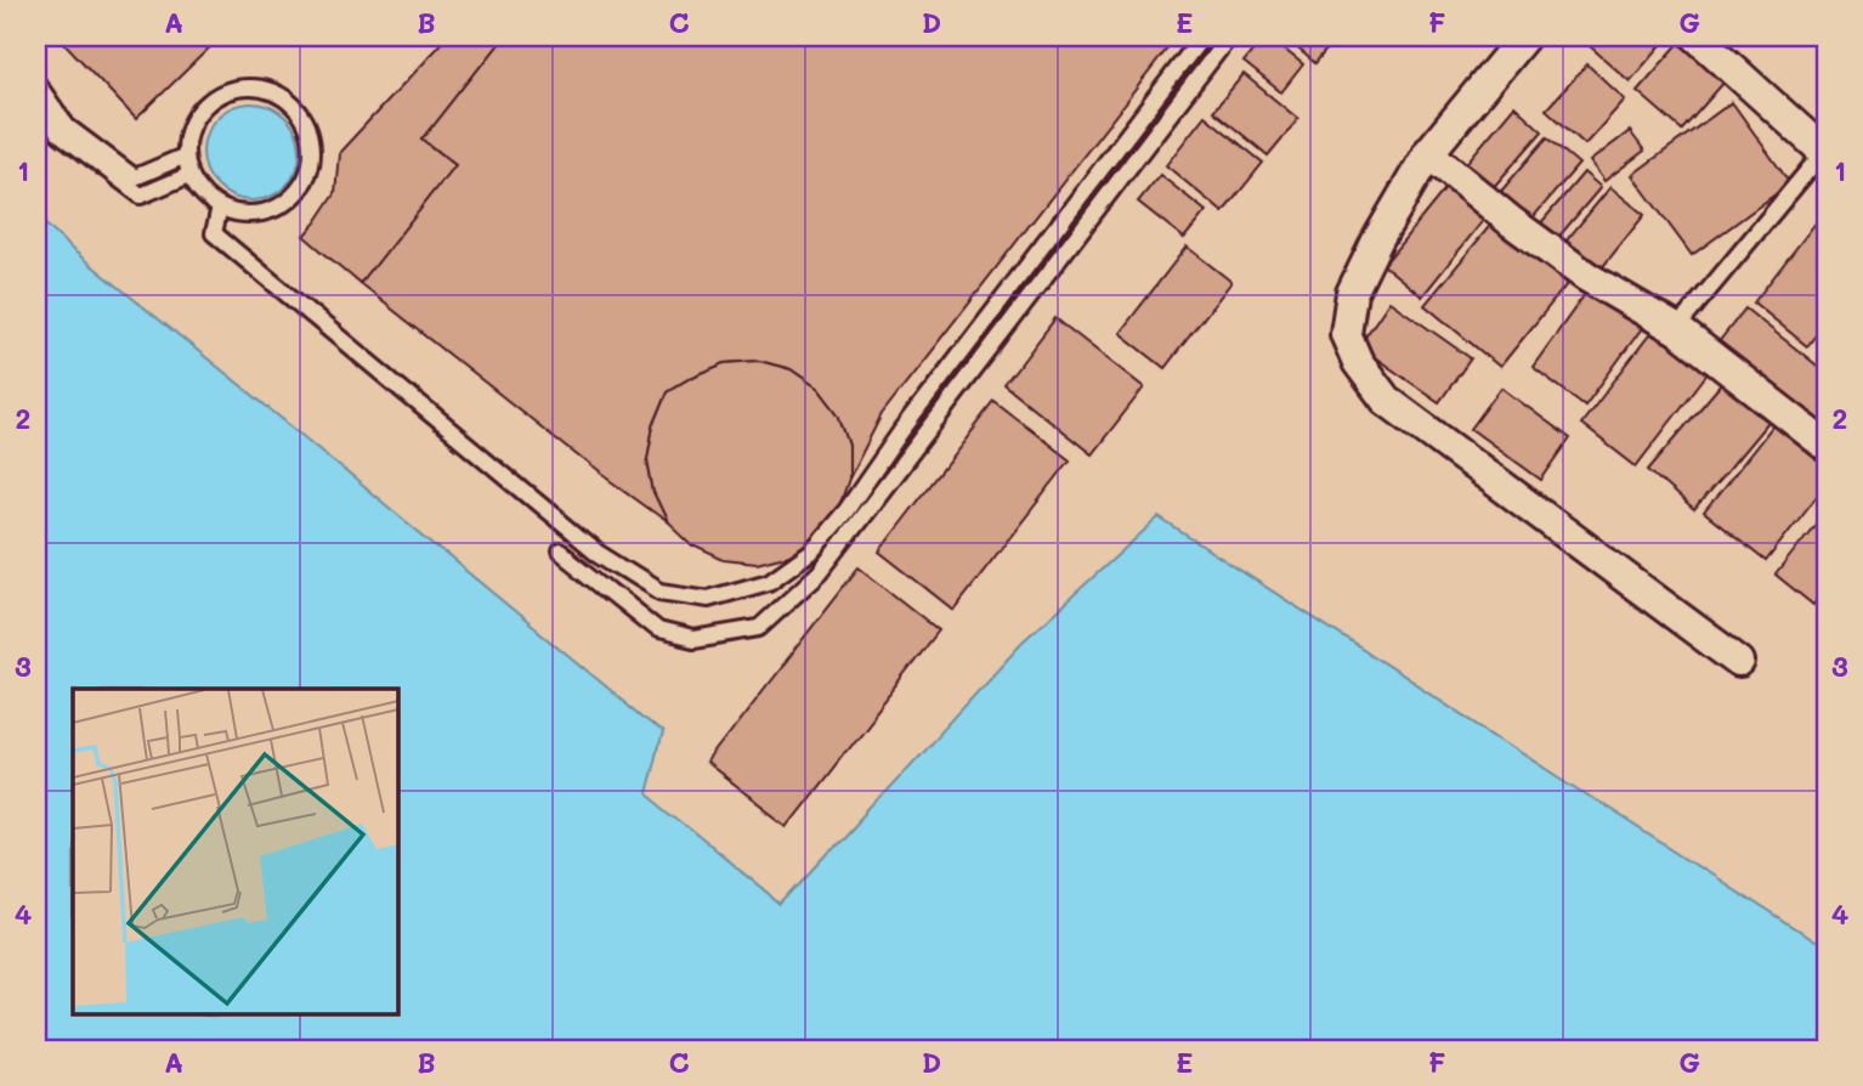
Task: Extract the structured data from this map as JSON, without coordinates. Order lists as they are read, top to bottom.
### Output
{
  "grid": {
    "columns": [
      "A",
      "B",
      "C",
      "D",
      "E",
      "F",
      "G"
    ],
    "rows": [
      "1",
      "2",
      "3",
      "4"
    ]
  }
}
